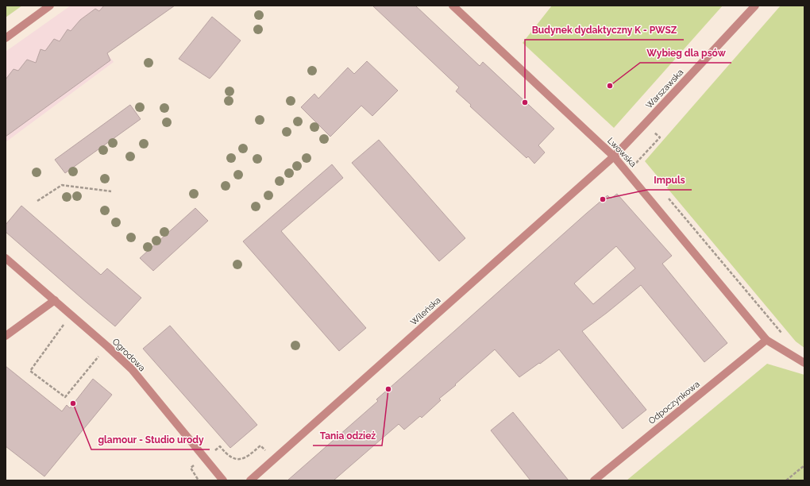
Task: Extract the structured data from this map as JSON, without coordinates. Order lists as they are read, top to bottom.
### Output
{
  "streets": {
    "street": [
      "Warszawska",
      "Lwowska",
      "Wileńska",
      "Ogrodowa",
      "Odpoczynkowa"
    ]
  },
  "crossings": [
    ["Warszawska", "Lwowska"],
    ["Warszawska", "Wileńska"],
    ["Lwowska", "Wileńska"],
    ["Lwowska", "Odpoczynkowa"]
  ],
  "places": [
    "Wybieg dla psów",
    "Budynek dydaktyczny K - PWSZ",
    "Impuls",
    "Tania odzież",
    "glamour - Studio urody"
  ]
}
